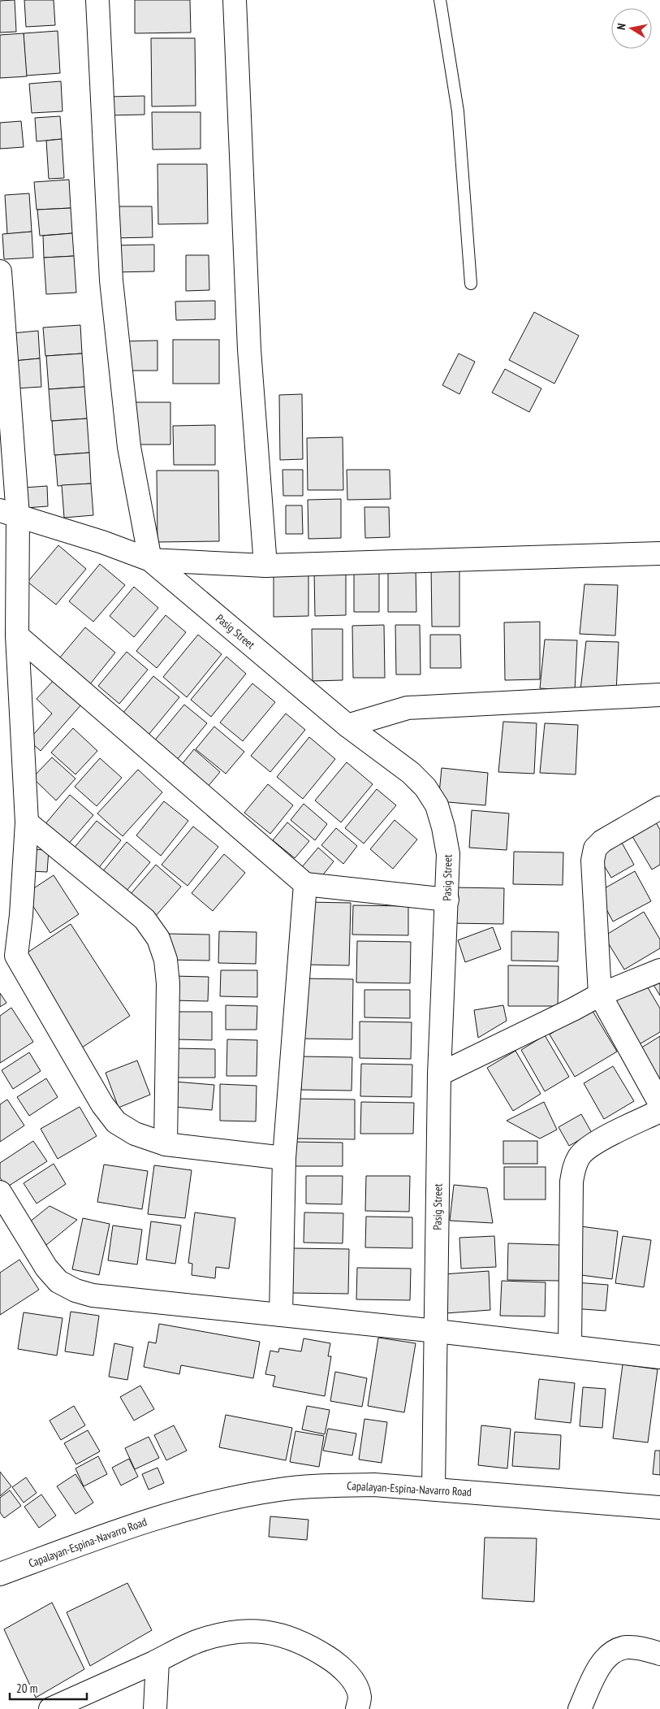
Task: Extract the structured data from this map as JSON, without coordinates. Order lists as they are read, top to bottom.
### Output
{
  "streets": {
    "street": ["Pasig Street", "Capalayan-Espina-Navarro Road"]
  },
  "crossings": [
    ["Pasig Street", "Capalayan-Espina-Navarro Road"]
  ],
  "scale_bar": "20 m",
  "north": "left"
}
